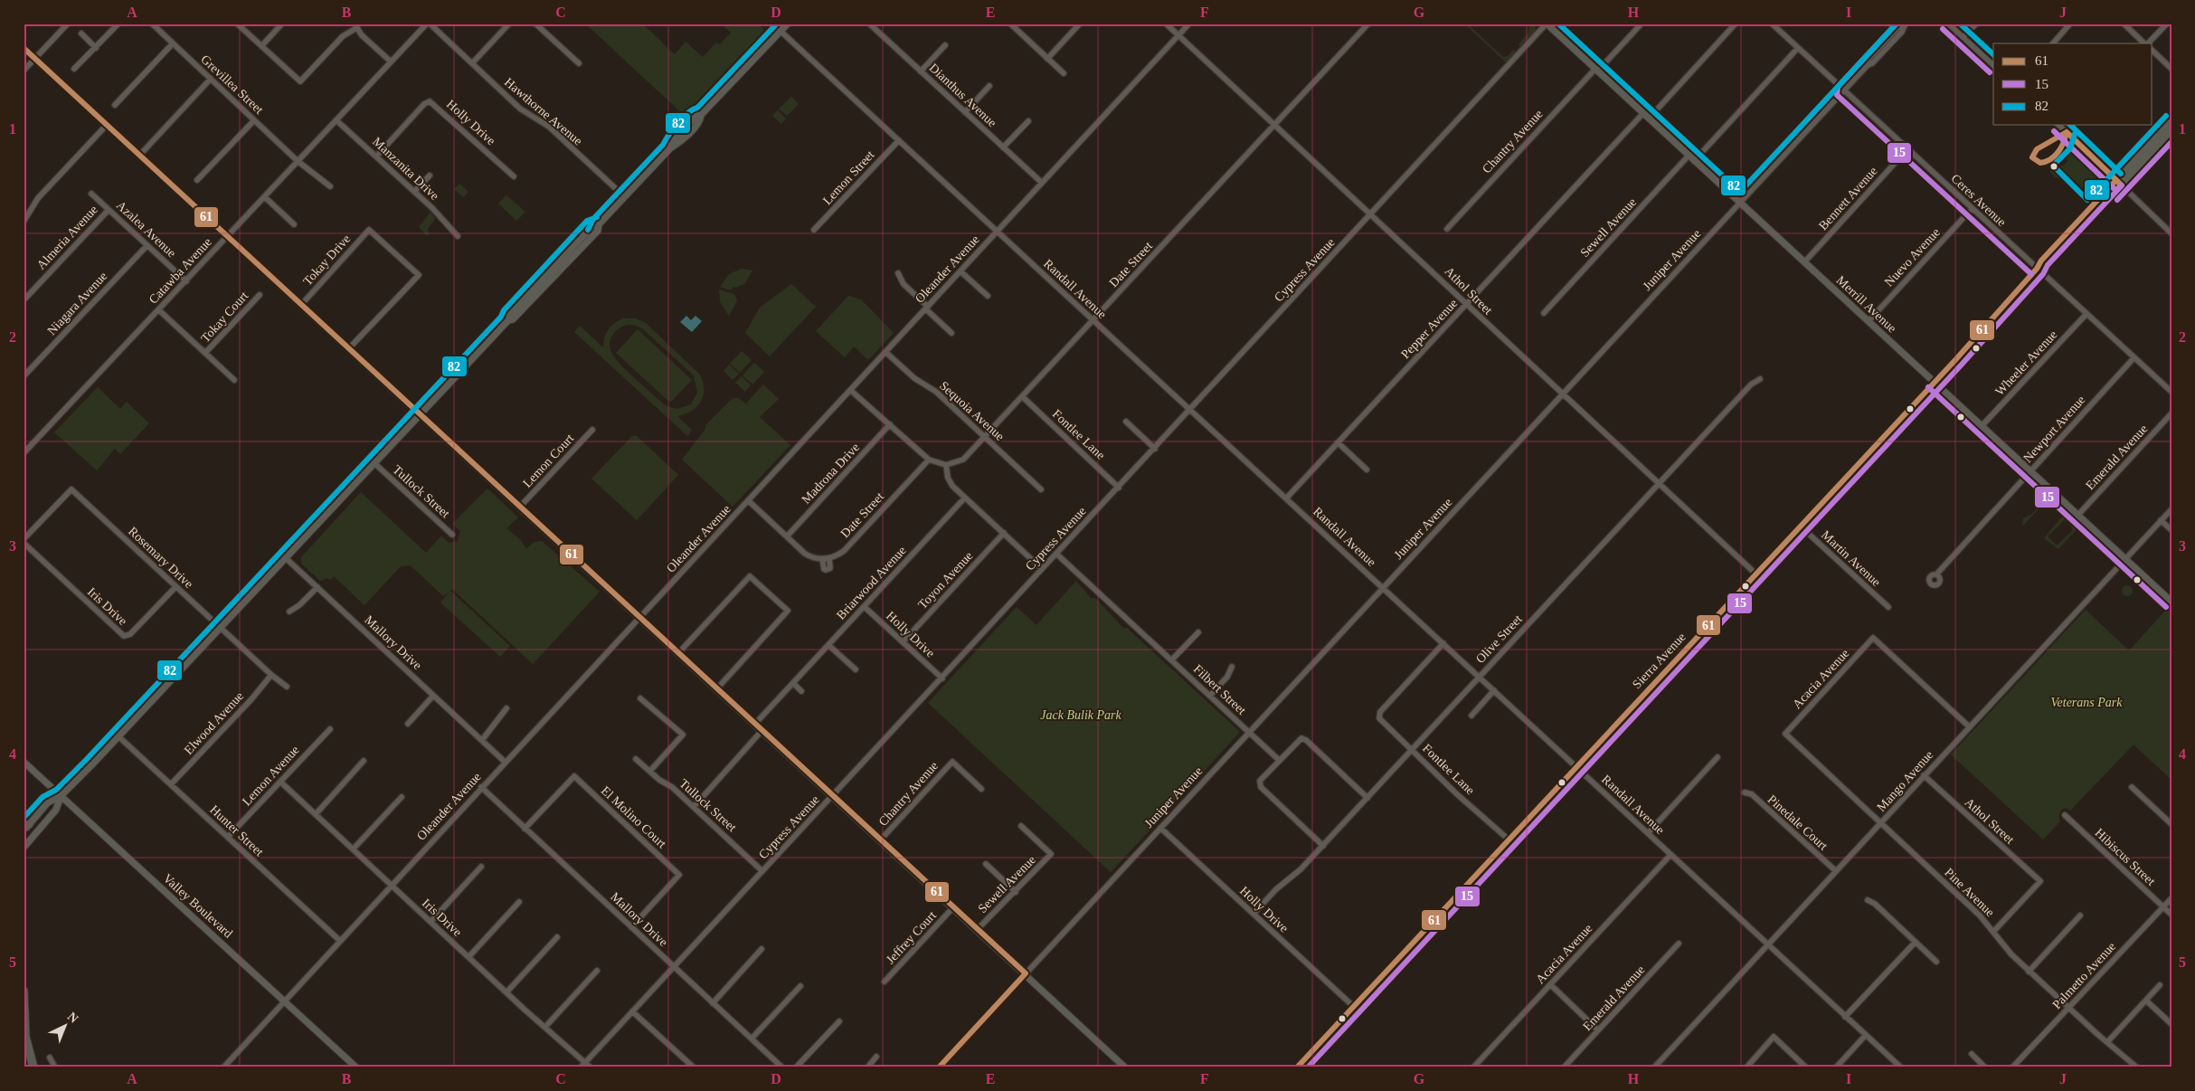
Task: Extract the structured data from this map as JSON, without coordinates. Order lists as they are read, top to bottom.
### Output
{
  "streets": {
    "main road": ["Merrill Avenue", "Sierra Avenue", "Valley Boulevard"],
    "street": [
      "Grevillea Street",
      "Dianthus Avenue",
      "Hawthorne Avenue",
      "Holly Drive",
      "Chantry Avenue",
      "Manzanita Drive",
      "Lemon Street",
      "Bennett Avenue",
      "Ceres Avenue",
      "Sewell Avenue",
      "Azalea Avenue",
      "Almeria Avenue",
      "Nuevo Avenue",
      "Tokay Drive",
      "Juniper Avenue",
      "Date Street",
      "Oleander Avenue",
      "Cypress Avenue",
      "Catawba Avenue",
      "Randall Avenue",
      "Athol Street",
      "Niagara Avenue",
      "Tokay Court",
      "Pepper Avenue",
      "Wheeler Avenue",
      "Sequoia Avenue",
      "Newport Avenue",
      "Fontlee Lane",
      "Emerald Avenue",
      "Lemon Court",
      "Madrona Drive",
      "Tullock Street",
      "Rosemary Drive",
      "Martin Avenue",
      "Toyon Avenue",
      "Briarwood Avenue",
      "Iris Drive",
      "Olive Street",
      "Mallory Drive",
      "Acacia Avenue",
      "Filbert Street",
      "Elwood Avenue",
      "Lemon Avenue",
      "Mango Avenue",
      "El Molino Court",
      "Pinedale Court",
      "Hunter Street",
      "Hibiscus Street",
      "Pine Avenue",
      "Jeffrey Court",
      "Palmetto Avenue"
    ]
  },
  "crossings": [
    ["Grevillea Street", "Catawba Avenue"],
    ["Dianthus Avenue", "Oleander Avenue"],
    ["Hawthorne Avenue", "Catawba Avenue"],
    ["Holly Drive", "Manzanita Drive"],
    ["Holly Drive", "Juniper Avenue"],
    ["Holly Drive", "Cypress Avenue"],
    ["Holly Drive", "Toyon Avenue"],
    ["Holly Drive", "Briarwood Avenue"],
    ["Holly Drive", "Olive Street"],
    ["Holly Drive", "Sierra Avenue"],
    ["Chantry Avenue", "Merrill Avenue"],
    ["Manzanita Drive", "Catawba Avenue"],
    ["Lemon Street", "Randall Avenue"],
    ["Bennett Avenue", "Ceres Avenue"],
    ["Bennett Avenue", "Merrill Avenue"],
    ["Ceres Avenue", "Sewell Avenue"],
    ["Ceres Avenue", "Nuevo Avenue"],
    ["Ceres Avenue", "Juniper Avenue"],
    ["Ceres Avenue", "Wheeler Avenue"],
    ["Ceres Avenue", "Newport Avenue"],
    ["Ceres Avenue", "Sierra Avenue"],
    ["Sewell Avenue", "Merrill Avenue"],
    ["Azalea Avenue", "Almeria Avenue"],
    ["Azalea Avenue", "Catawba Avenue"],
    ["Azalea Avenue", "Niagara Avenue"],
    ["Nuevo Avenue", "Merrill Avenue"],
    ["Juniper Avenue", "Randall Avenue"],
    ["Juniper Avenue", "Athol Street"],
    ["Juniper Avenue", "Merrill Avenue"],
    ["Juniper Avenue", "Filbert Street"],
    ["Date Street", "Randall Avenue"],
    ["Date Street", "Athol Street"],
    ["Date Street", "Sequoia Avenue"],
    ["Date Street", "Fontlee Lane"],
    ["Oleander Avenue", "Randall Avenue"],
    ["Oleander Avenue", "Athol Street"],
    ["Oleander Avenue", "Sequoia Avenue"],
    ["Oleander Avenue", "Iris Drive"],
    ["Oleander Avenue", "Mallory Drive"],
    ["Oleander Avenue", "Hunter Street"],
    ["Oleander Avenue", "Valley Boulevard"],
    ["Cypress Avenue", "Randall Avenue"],
    ["Cypress Avenue", "Athol Street"],
    ["Cypress Avenue", "Merrill Avenue"],
    ["Cypress Avenue", "Fontlee Lane"],
    ["Cypress Avenue", "Tullock Street"],
    ["Cypress Avenue", "Iris Drive"],
    ["Cypress Avenue", "Mallory Drive"],
    ["Cypress Avenue", "Filbert Street"],
    ["Randall Avenue", "Pepper Avenue"],
    ["Randall Avenue", "Fontlee Lane"],
    ["Randall Avenue", "Olive Street"],
    ["Randall Avenue", "Sierra Avenue"],
    ["Randall Avenue", "Acacia Avenue"],
    ["Randall Avenue", "Mango Avenue"],
    ["Athol Street", "Pepper Avenue"],
    ["Athol Street", "Olive Street"],
    ["Athol Street", "Sierra Avenue"],
    ["Athol Street", "Mango Avenue"],
    ["Athol Street", "Pine Avenue"],
    ["Merrill Avenue", "Pepper Avenue"],
    ["Merrill Avenue", "Wheeler Avenue"],
    ["Merrill Avenue", "Newport Avenue"],
    ["Merrill Avenue", "Emerald Avenue"],
    ["Merrill Avenue", "Sierra Avenue"],
    ["Merrill Avenue", "Mango Avenue"],
    ["Fontlee Lane", "Olive Street"],
    ["Fontlee Lane", "Sierra Avenue"],
    ["Rosemary Drive", "Iris Drive"],
    ["Rosemary Drive", "Elwood Avenue"],
    ["Martin Avenue", "Sierra Avenue"],
    ["Iris Drive", "Lemon Avenue"],
    ["Mallory Drive", "El Molino Court"],
    ["Acacia Avenue", "Mango Avenue"],
    ["Acacia Avenue", "Pine Avenue"],
    ["Elwood Avenue", "Hunter Street"],
    ["Lemon Avenue", "Hunter Street"],
    ["Mango Avenue", "Pinedale Court"],
    ["Mango Avenue", "Pine Avenue"],
    ["Hibiscus Street", "Palmetto Avenue"],
    ["Pine Avenue", "Palmetto Avenue"]
  ],
  "parks": ["Veterans Park", "Jack Bulik Park"],
  "lines": ["transit line 15", "transit line 82", "transit line 61"],
  "legend": ["61", "15", "82"],
  "north": "top right",
  "grid": {
    "columns": [
      "A",
      "B",
      "C",
      "D",
      "E",
      "F",
      "G",
      "H",
      "I",
      "J"
    ],
    "rows": [
      "1",
      "2",
      "3",
      "4",
      "5"
    ]
  }
}
